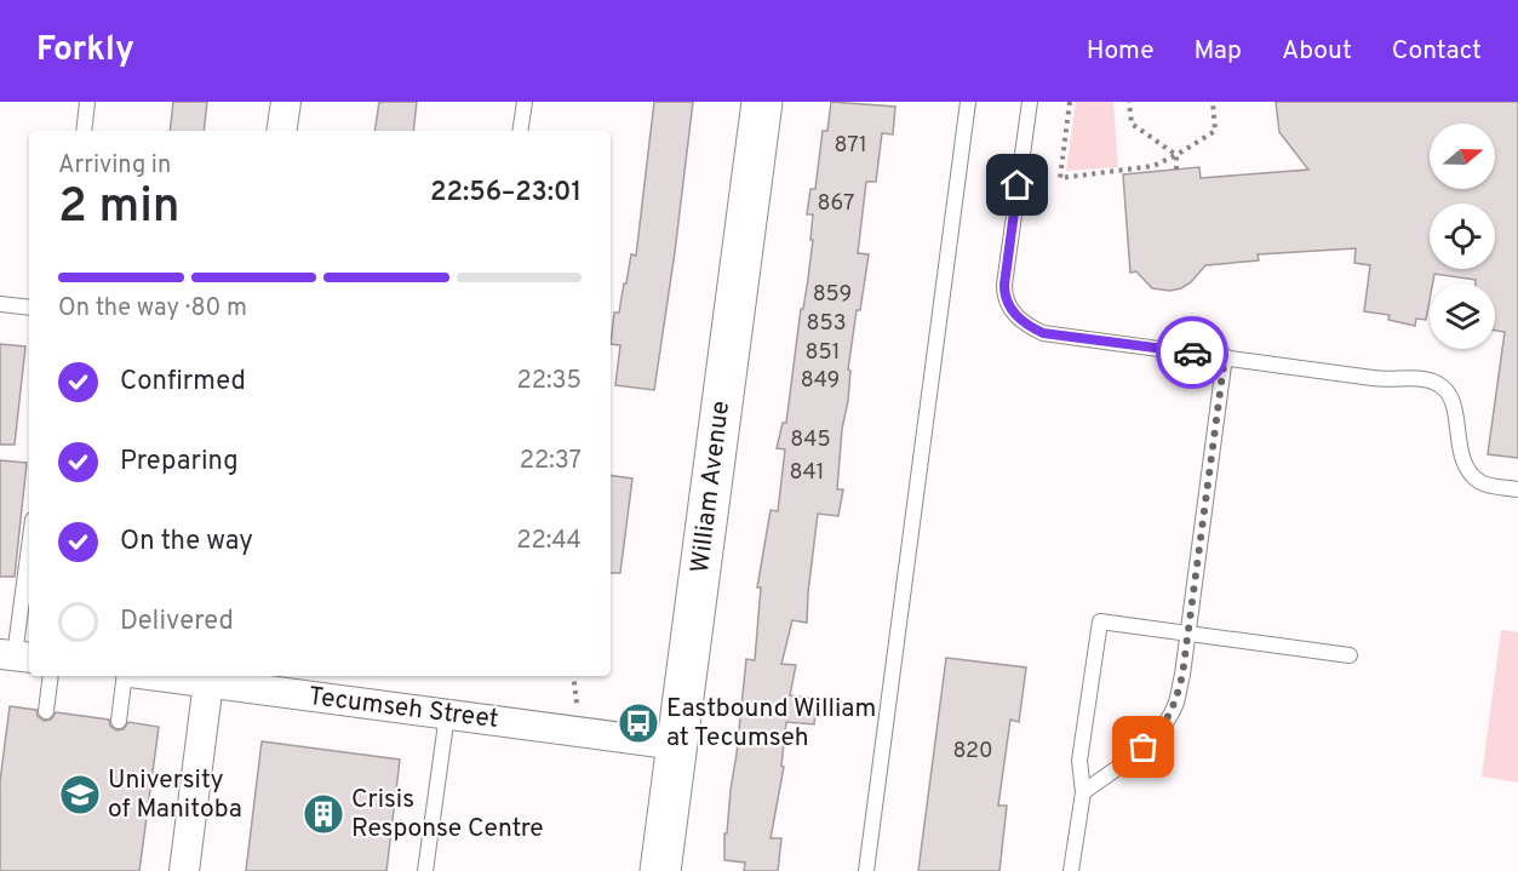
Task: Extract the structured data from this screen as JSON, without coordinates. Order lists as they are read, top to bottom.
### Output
{
  "streets": {
    "main road": ["William Avenue"],
    "street": ["Tecumseh Street"]
  },
  "crossings": [
    ["William Avenue", "Tecumseh Street"]
  ],
  "places": {
    "bus stop": ["Eastbound William at Tecumseh"],
    "school or university": ["University of Manitoba"],
    "building": ["Crisis Response Centre"]
  },
  "house_numbers": [
    "871",
    "867",
    "859",
    "853",
    "851",
    "849",
    "845",
    "841",
    "820"
  ],
  "north": "right",
  "page": {
    "header": "Forkly",
    "nav": [
      "Home",
      "Map",
      "About",
      "Contact"
    ],
    "heading": ["2 min", "Arriving in", "22:56–23:01"],
    "bar": "On the way · 80 m",
    "list": [
      ["Confirmed", "22:35"],
      ["Preparing", "22:37"],
      ["On the way", "22:44"],
      "Delivered"
    ]
  }
}
